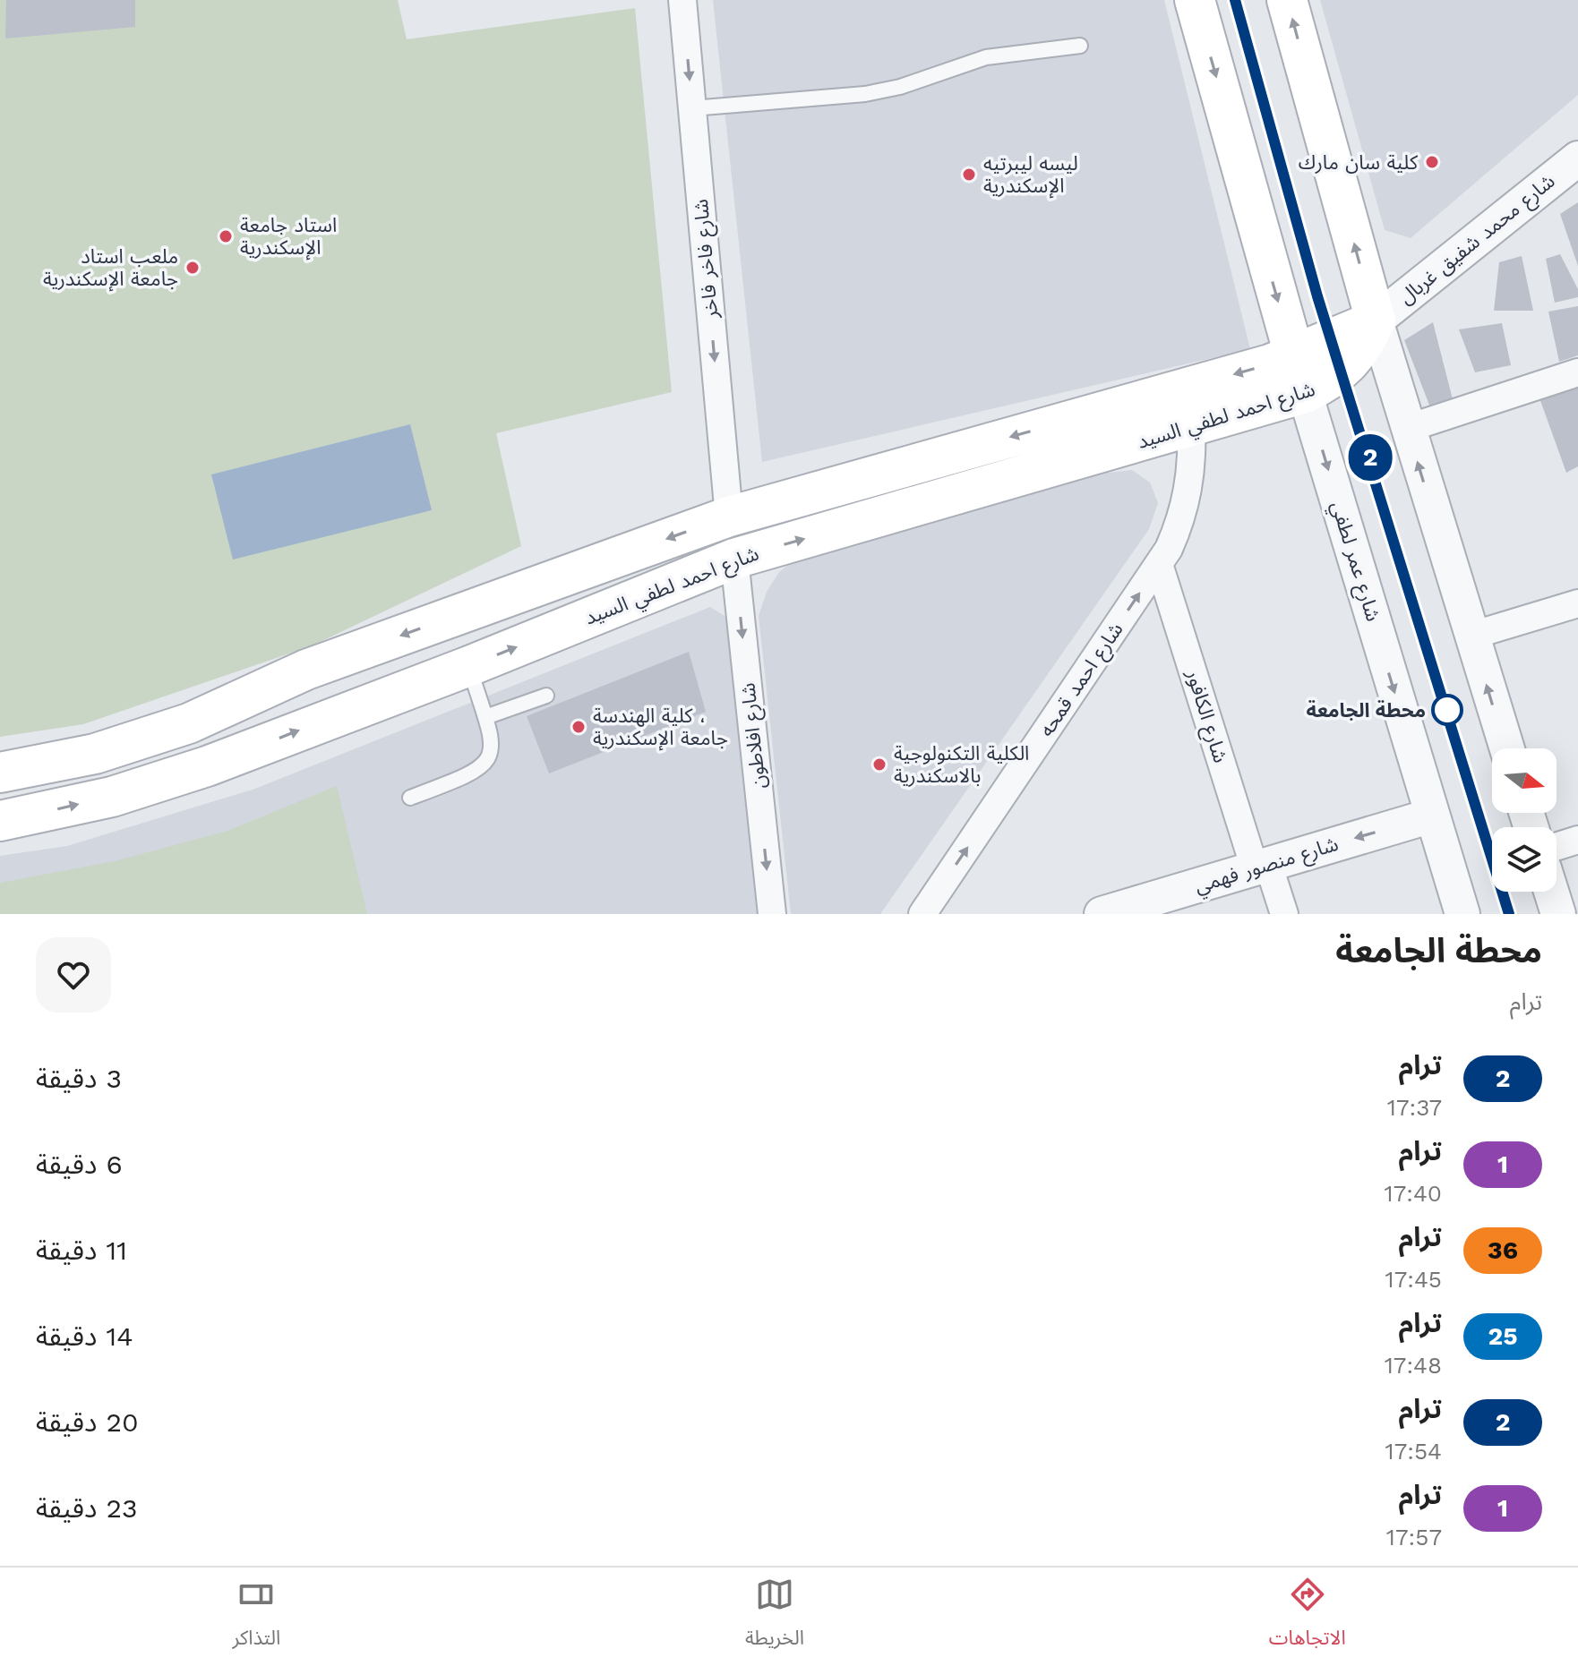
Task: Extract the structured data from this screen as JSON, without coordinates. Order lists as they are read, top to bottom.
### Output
{
  "streets": {
    "main road": ["شارع احمد لطفي السيد", "شارع عمر لطفي"],
    "street": [
      "شارع محمد شفيق غربال",
      "شارع فاخر فاخر",
      "شارع احمد قمحه",
      "شارع الكافور",
      "شارع افلاطون",
      "شارع منصور فهمي"
    ]
  },
  "crossings": [
    ["شارع محمد شفيق غربال", "شارع احمد لطفي السيد"],
    ["شارع فاخر فاخر", "شارع احمد لطفي السيد"],
    ["شارع احمد لطفي السيد", "شارع عمر لطفي"],
    ["شارع احمد لطفي السيد", "شارع احمد قمحه"],
    ["شارع احمد لطفي السيد", "شارع افلاطون"],
    ["شارع عمر لطفي", "شارع منصور فهمي"],
    ["شارع احمد قمحه", "شارع الكافور"],
    ["شارع الكافور", "شارع منصور فهمي"]
  ],
  "one_way": [
    "شارع فاخر فاخر",
    "شارع احمد قمحه",
    "شارع افلاطون",
    "شارع منصور فهمي"
  ],
  "places": [
    "كلية سان مارك",
    "ليسه ليبرتيه الإسكندرية",
    "استاد جامعة الإسكندرية",
    "ملعب استاد جامعة الإسكندرية",
    "محطة الجامعة",
    "كلية الهندسة ، جامعة الإسكندرية",
    "الكلية التكنولوجية بالاسكندرية"
  ],
  "lines": ["tram line 2"],
  "north": "right",
  "page": {
    "on_map": "2",
    "heading": ["محطة الجامعة", "ترام"],
    "list": [
      {
        "mark": "2",
        "name": "ترام",
        "note": "17:37",
        "value": "3 دقيقة"
      },
      {
        "mark": "1",
        "name": "ترام",
        "note": "17:40",
        "value": "6 دقيقة"
      },
      {
        "mark": "36",
        "name": "ترام",
        "note": "17:45",
        "value": "11 دقيقة"
      },
      {
        "mark": "25",
        "name": "ترام",
        "note": "17:48",
        "value": "14 دقيقة"
      },
      {
        "mark": "2",
        "name": "ترام",
        "note": "17:54",
        "value": "20 دقيقة"
      },
      {
        "mark": "1",
        "name": "ترام",
        "note": "17:57",
        "value": "23 دقيقة"
      }
    ],
    "tabs": ["الاتجاهات", "الخريطة", "التذاكر"]
  }
}
